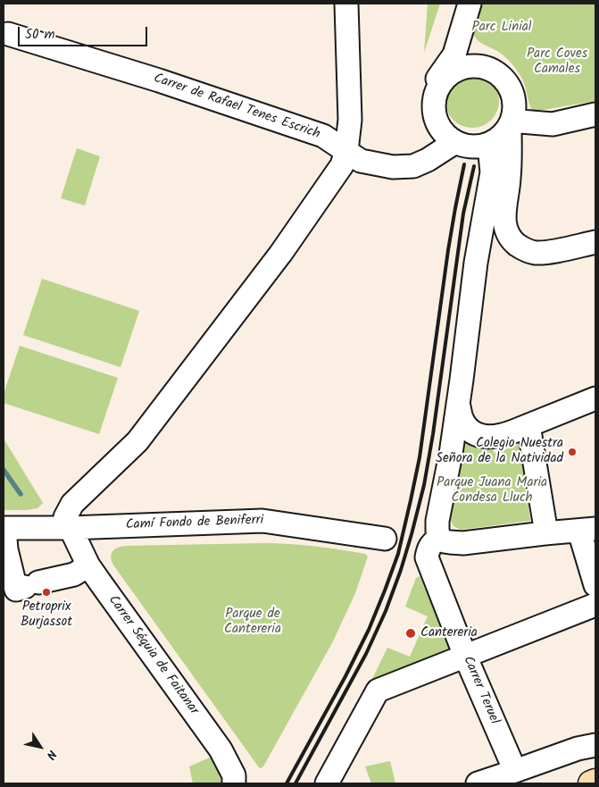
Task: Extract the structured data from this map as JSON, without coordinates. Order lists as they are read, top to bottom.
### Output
{
  "streets": {
    "street": [
      "Carrer de Rafael Tenes Escrich",
      "Camí Fondo de Beniferri",
      "Carrer Séquia de Faitanar",
      "Carrer Teruel"
    ]
  },
  "crossings": [
    ["Camí Fondo de Beniferri", "Carrer Séquia de Faitanar"]
  ],
  "parks": [
    "Parc Linial",
    "Parc Coves Camales",
    "Parque Juana Maria Condesa Lluch",
    "Parque de Cantereria"
  ],
  "places": ["Colegio Nuestra Señora de la Natividad", "Petroprix Burjassot", "Cantereria"],
  "scale_bar": "50 m",
  "north": "bottom right"
}
